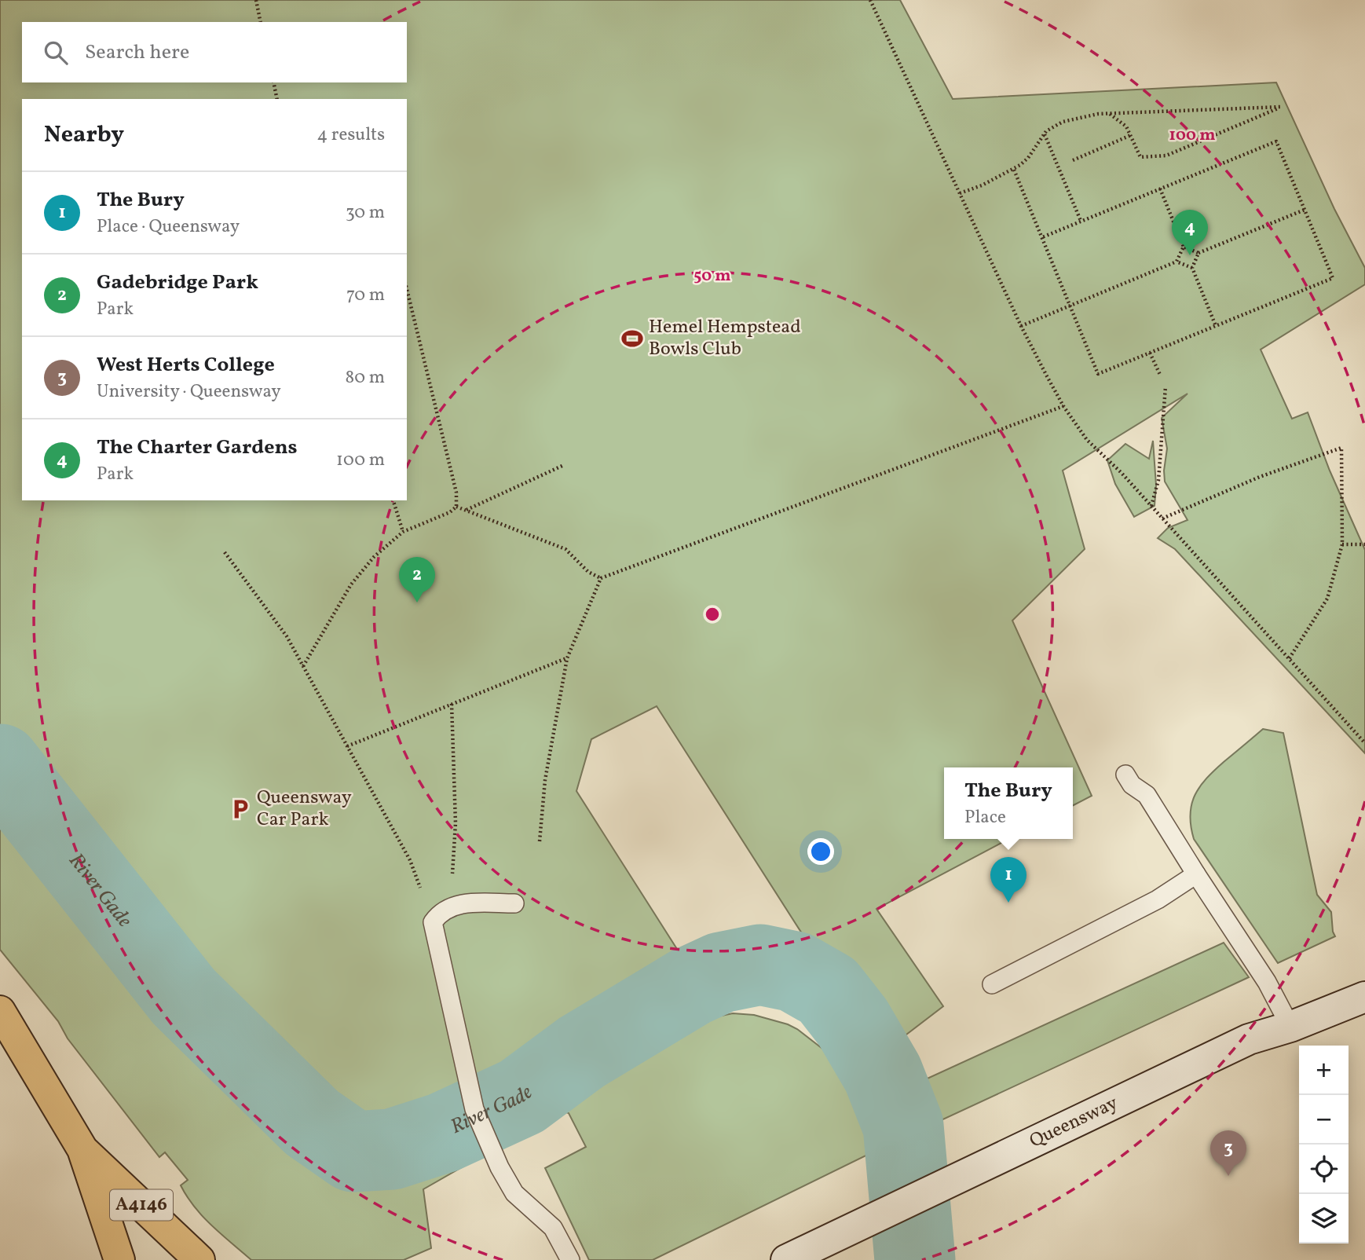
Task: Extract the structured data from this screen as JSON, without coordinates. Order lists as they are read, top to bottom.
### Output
{
  "streets": {
    "main road": ["Queensway", "A4146"]
  },
  "water": ["River Gade"],
  "places": {
    "sports": ["Hemel Hempstead Bowls Club"],
    "parking": ["Queensway Car Park"]
  },
  "page": {
    "search": "Search here",
    "heading": ["Nearby", "4 results"],
    "list": [
      {
        "mark": "1",
        "name": "The Bury",
        "note": "Place · Queensway",
        "value": "30 m"
      },
      {
        "mark": "2",
        "name": "Gadebridge Park",
        "note": "Park",
        "value": "70 m"
      },
      {
        "mark": "3",
        "name": "West Herts College",
        "note": "University · Queensway",
        "value": "80 m"
      },
      {
        "mark": "4",
        "name": "The Charter Gardens",
        "note": "Park",
        "value": "100 m"
      }
    ],
    "pins": [
      "4",
      "2",
      "1",
      "3"
    ],
    "popup": ["The Bury", "Place"],
    "map_buttons": ["+", "−"]
  },
  "rings": ["100 m", "50 m"]
}
